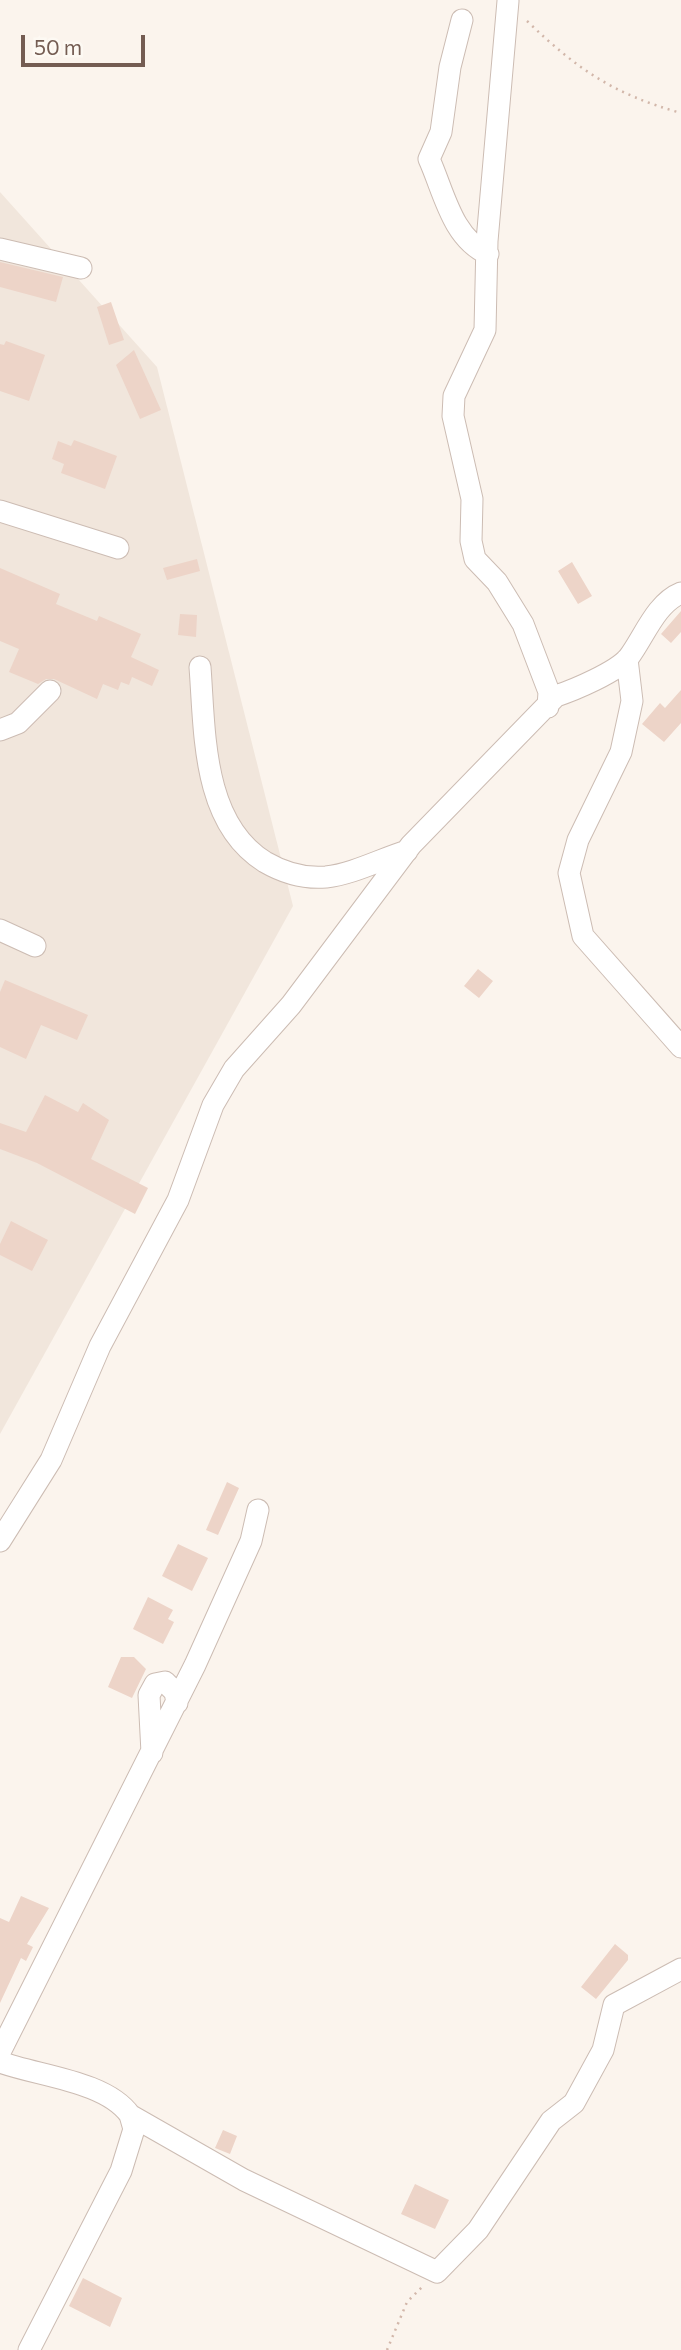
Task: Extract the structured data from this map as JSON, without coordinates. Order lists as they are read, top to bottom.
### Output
{
  "scale_bar": "50 m"
}
